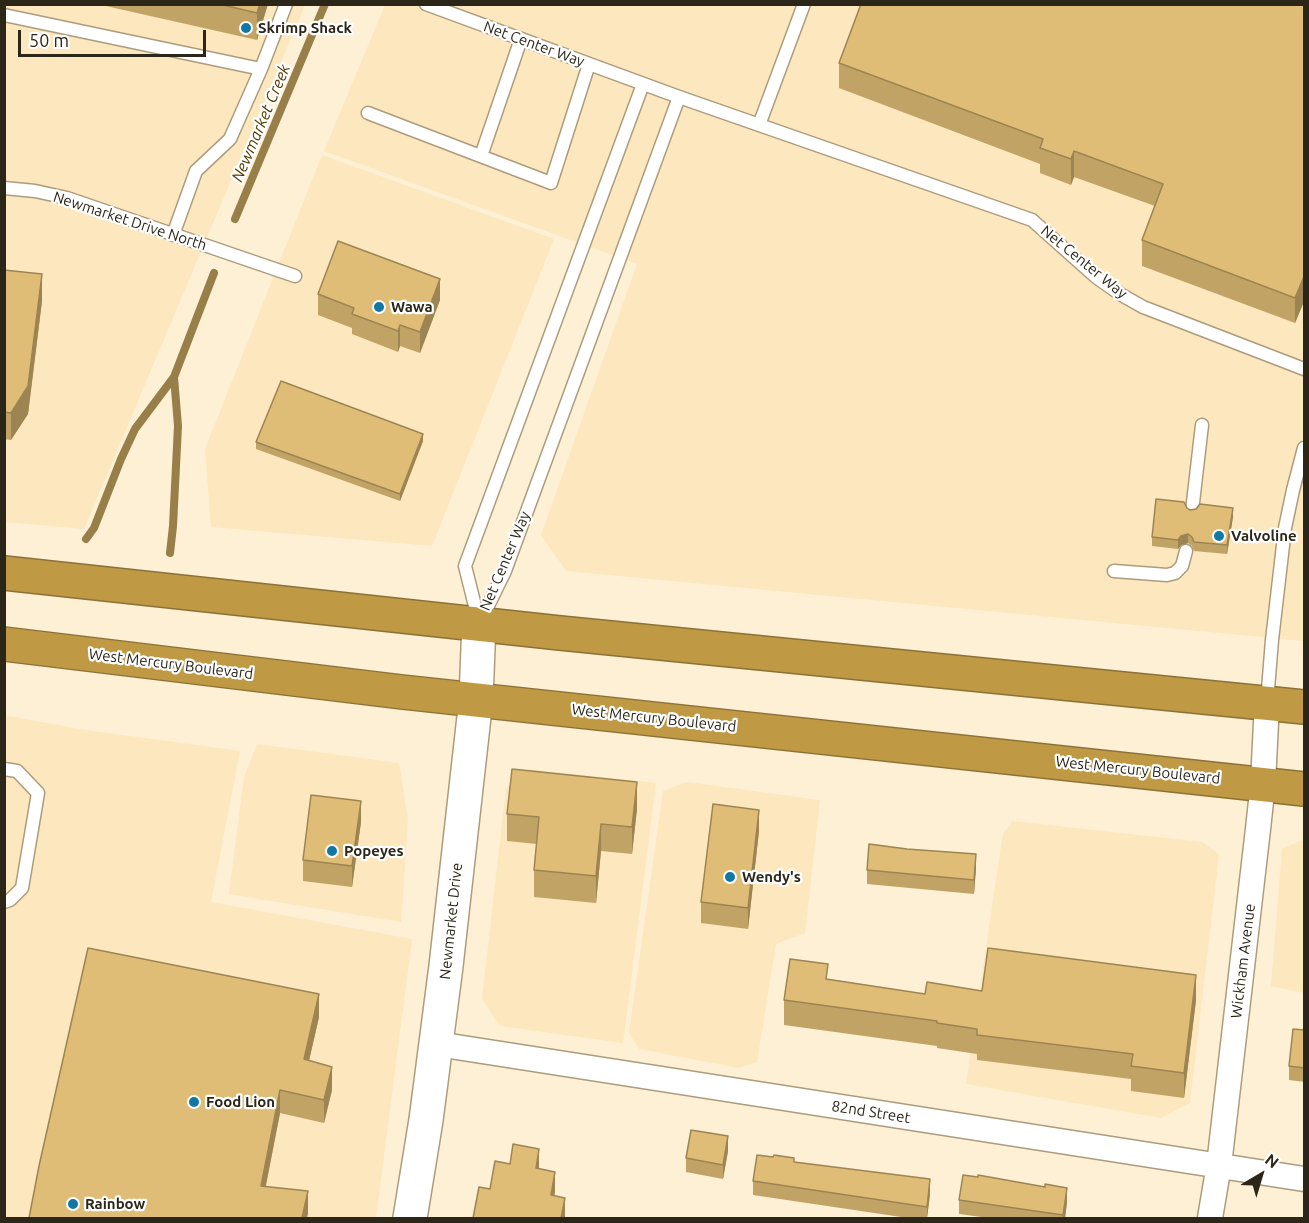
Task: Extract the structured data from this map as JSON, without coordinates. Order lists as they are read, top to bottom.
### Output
{
  "streets": {
    "highway": ["West Mercury Boulevard"],
    "street": ["Newmarket Drive", "Wickham Avenue", "82nd Street"],
    "lane": ["Net Center Way", "Newmarket Drive North"]
  },
  "crossings": [
    ["Net Center Way", "Newmarket Drive"],
    ["West Mercury Boulevard", "Newmarket Drive"],
    ["West Mercury Boulevard", "Wickham Avenue"],
    ["Newmarket Drive", "82nd Street"],
    ["Wickham Avenue", "82nd Street"]
  ],
  "water": ["Newmarket Creek"],
  "places": [
    "Skrimp Shack",
    "Wawa",
    "Valvoline",
    "Popeyes",
    "Wendy's",
    "Food Lion",
    "Rainbow"
  ],
  "scale_bar": "50 m",
  "north": "top right"
}
